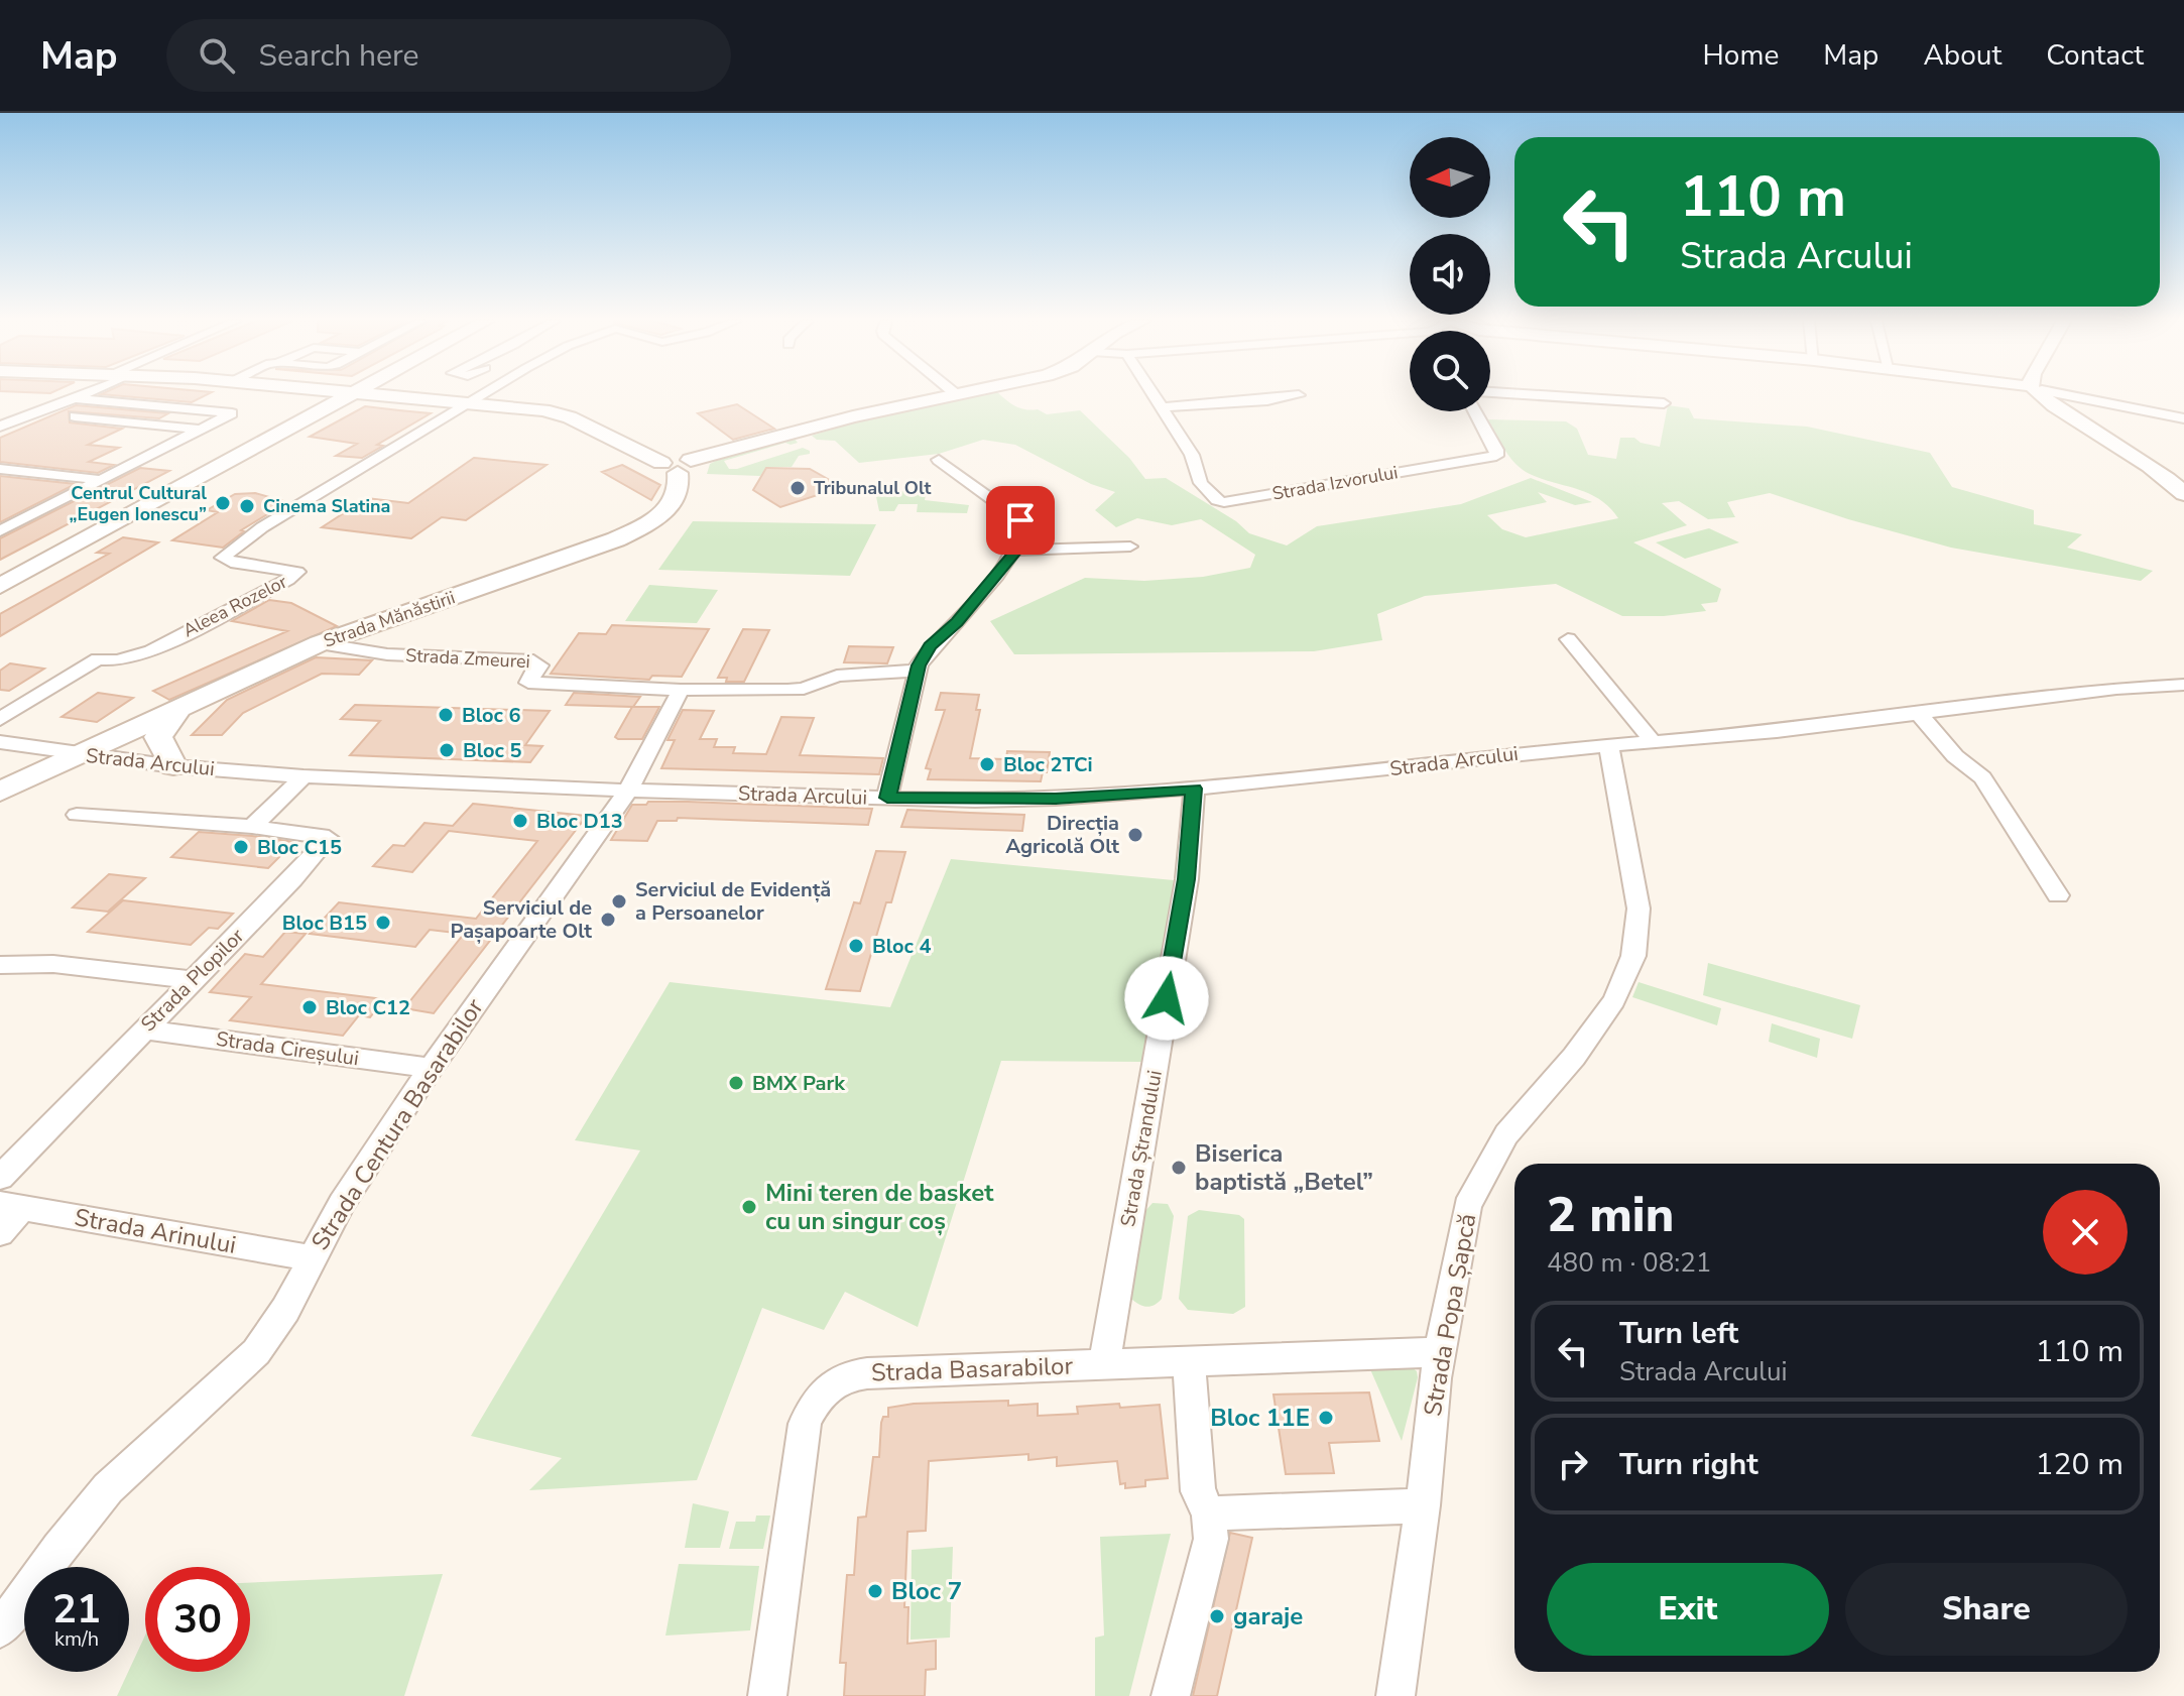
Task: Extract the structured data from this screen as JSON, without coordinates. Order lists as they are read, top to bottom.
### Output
{
  "streets": {
    "street": [
      "Strada Izvorului",
      "Aleea Rozelor",
      "Strada Mănăstirii",
      "Strada Zmeurei",
      "Strada Arcului",
      "Strada Plopilor",
      "Strada Cireșului",
      "Strada Centura Basarabilor",
      "Strada Ștrandului",
      "Strada Arinului",
      "Strada Popa Șapcă",
      "Strada Basarabilor"
    ]
  },
  "crossings": [
    ["Strada Mănăstirii", "Strada Zmeurei"],
    ["Strada Mănăstirii", "Strada Arcului"],
    ["Strada Arcului", "Strada Centura Basarabilor"],
    ["Strada Arcului", "Strada Ștrandului"],
    ["Strada Arcului", "Strada Popa Șapcă"],
    ["Strada Plopilor", "Strada Cireșului"],
    ["Strada Cireșului", "Strada Centura Basarabilor"],
    ["Strada Centura Basarabilor", "Strada Arinului"],
    ["Strada Ștrandului", "Strada Basarabilor"],
    ["Strada Popa Șapcă", "Strada Basarabilor"]
  ],
  "places": [
    "Tribunalul Olt",
    "Centrul Cultural „Eugen Ionescu”",
    "Cinema Slatina",
    "Bloc 6",
    "Bloc 5",
    "Bloc 2TCi",
    "Bloc D13",
    "Direcția Agricolă Olt",
    "Bloc C15",
    "Serviciul de Evidență a Persoanelor",
    "Serviciul de Pașapoarte Olt",
    "Bloc B15",
    "Bloc 4",
    "Bloc C12",
    "BMX Park",
    "Biserica baptistă „Betel”",
    "Mini teren de basket cu un singur coș",
    "Bloc 11E",
    "Bloc 7",
    "garaje"
  ],
  "north": "left",
  "page": {
    "header": "Map",
    "search": "Search here",
    "nav": [
      "Home",
      "Map",
      "About",
      "Contact"
    ],
    "turn": ["110 m", "Strada Arcului"],
    "heading": ["2 min", "480 m · 08:21"],
    "list": [
      {
        "name": "Turn left",
        "note": "Strada Arcului",
        "value": "110 m"
      },
      {
        "name": "Turn right",
        "value": "120 m"
      }
    ],
    "buttons": ["Exit", "Share"],
    "speed": "21 km/h",
    "limit": "30"
  }
}
